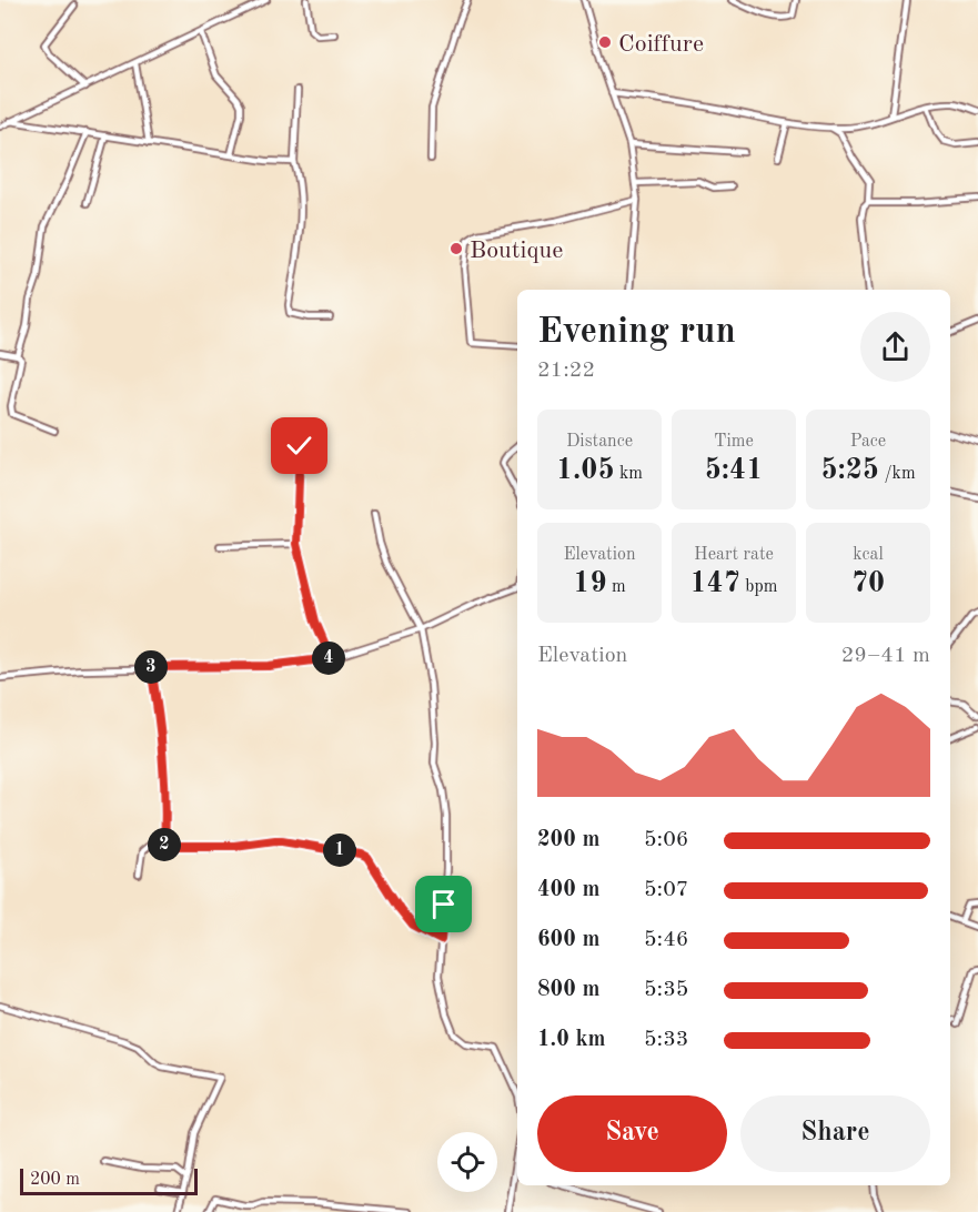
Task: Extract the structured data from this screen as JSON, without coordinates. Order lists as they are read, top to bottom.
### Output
{
  "places": ["Coiffure", "Boutique"],
  "scale_bar": "200 m",
  "page": {
    "heading": ["Evening run", "21:22"],
    "stats": [
      ["Distance", "1.05 km"],
      ["Time", "5:41"],
      ["Pace", "5:25 /km"],
      ["Elevation", "19 m"],
      ["Heart rate", "147 bpm"],
      ["kcal", "70"]
    ],
    "chart": ["Elevation", "29–41 m"],
    "pins": [
      "4",
      "3",
      "2",
      "1"
    ],
    "list": [
      {
        "name": "200 m",
        "note": "5:06"
      },
      {
        "name": "400 m",
        "note": "5:07"
      },
      {
        "name": "600 m",
        "note": "5:46"
      },
      {
        "name": "800 m",
        "note": "5:35"
      },
      {
        "name": "1.0 km",
        "note": "5:33"
      }
    ],
    "buttons": ["Save", "Share"],
    "scale": "200 m"
  }
}
